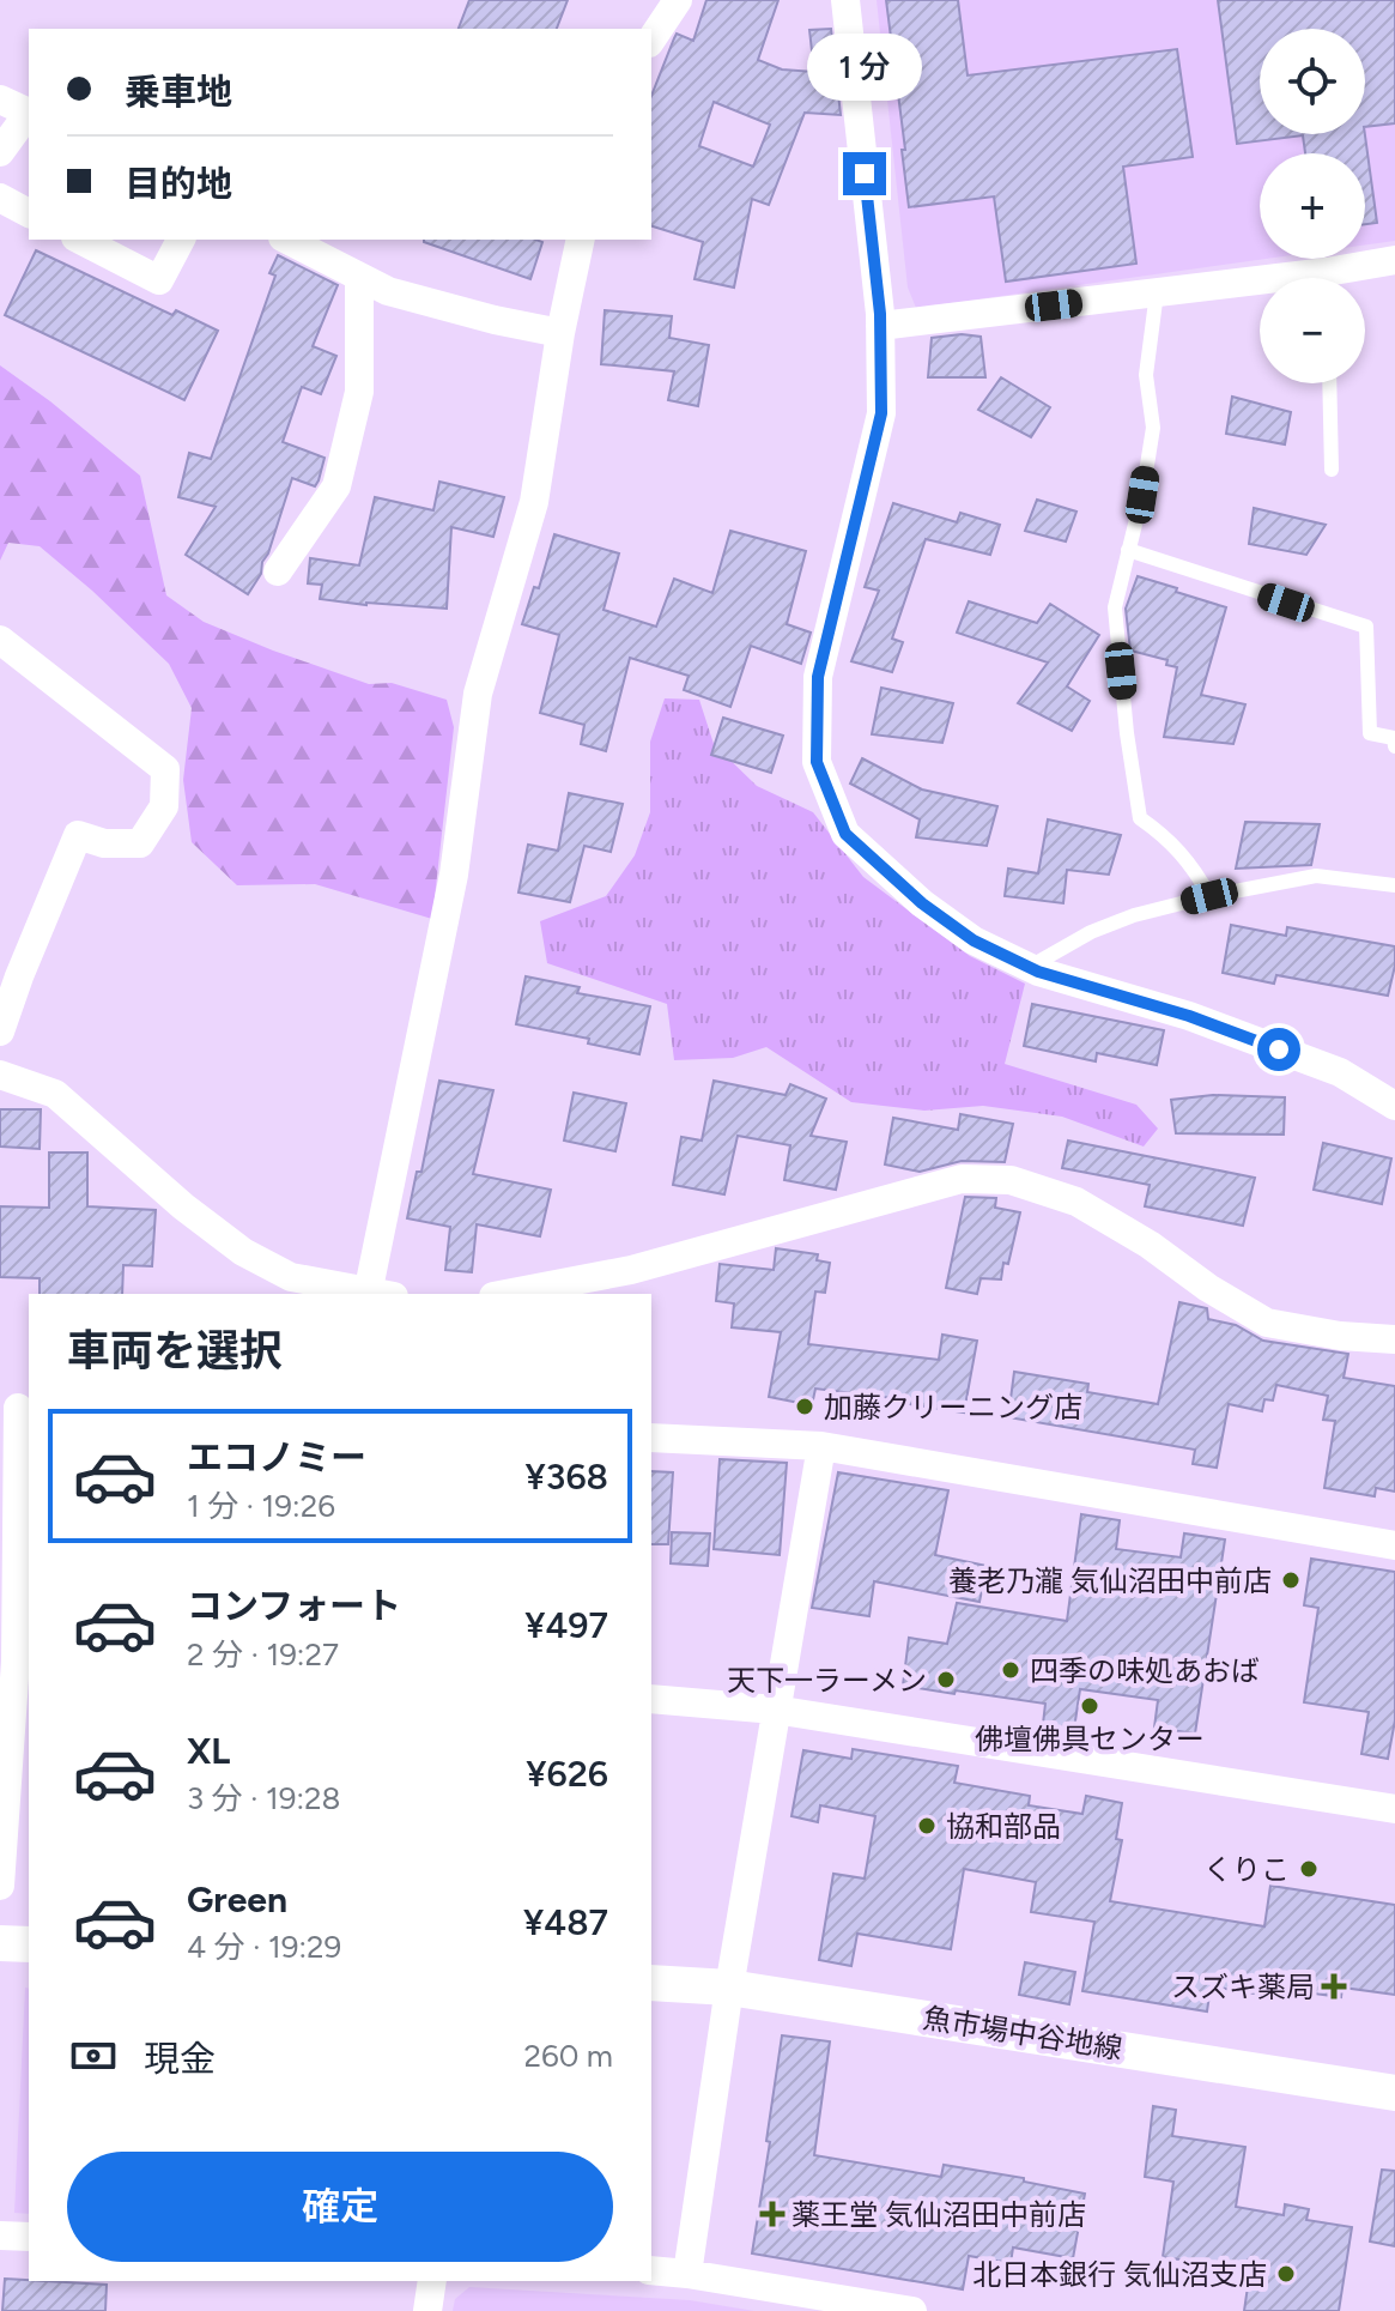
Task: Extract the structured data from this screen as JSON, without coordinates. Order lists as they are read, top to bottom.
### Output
{
  "streets": {
    "street": ["魚市場中谷地線"]
  },
  "places": {
    "other": [
      "加藤クリーニング店",
      "養老乃瀧 気仙沼田中前店",
      "四季の味処あおば",
      "天下一ラーメン",
      "佛壇佛具センター",
      "協和部品",
      "くりこ",
      "北日本銀行 気仙沼支店"
    ],
    "health": ["スズキ薬局", "薬王堂 気仙沼田中前店"]
  },
  "page": {
    "map_buttons": ["+", "−"],
    "banner": ["乗車地", "目的地"],
    "bubble": "1 分",
    "heading": "車両を選択",
    "list": [
      {
        "name": "エコノミー",
        "note": "1 分 · 19:26",
        "value": "¥368"
      },
      {
        "name": "コンフォート",
        "note": "2 分 · 19:27",
        "value": "¥497"
      },
      {
        "name": "XL",
        "note": "3 分 · 19:28",
        "value": "¥626"
      },
      {
        "name": "Green",
        "note": "4 分 · 19:29",
        "value": "¥487"
      }
    ],
    "pay": ["現金", "260 m"],
    "buttons": "確定"
  }
}
